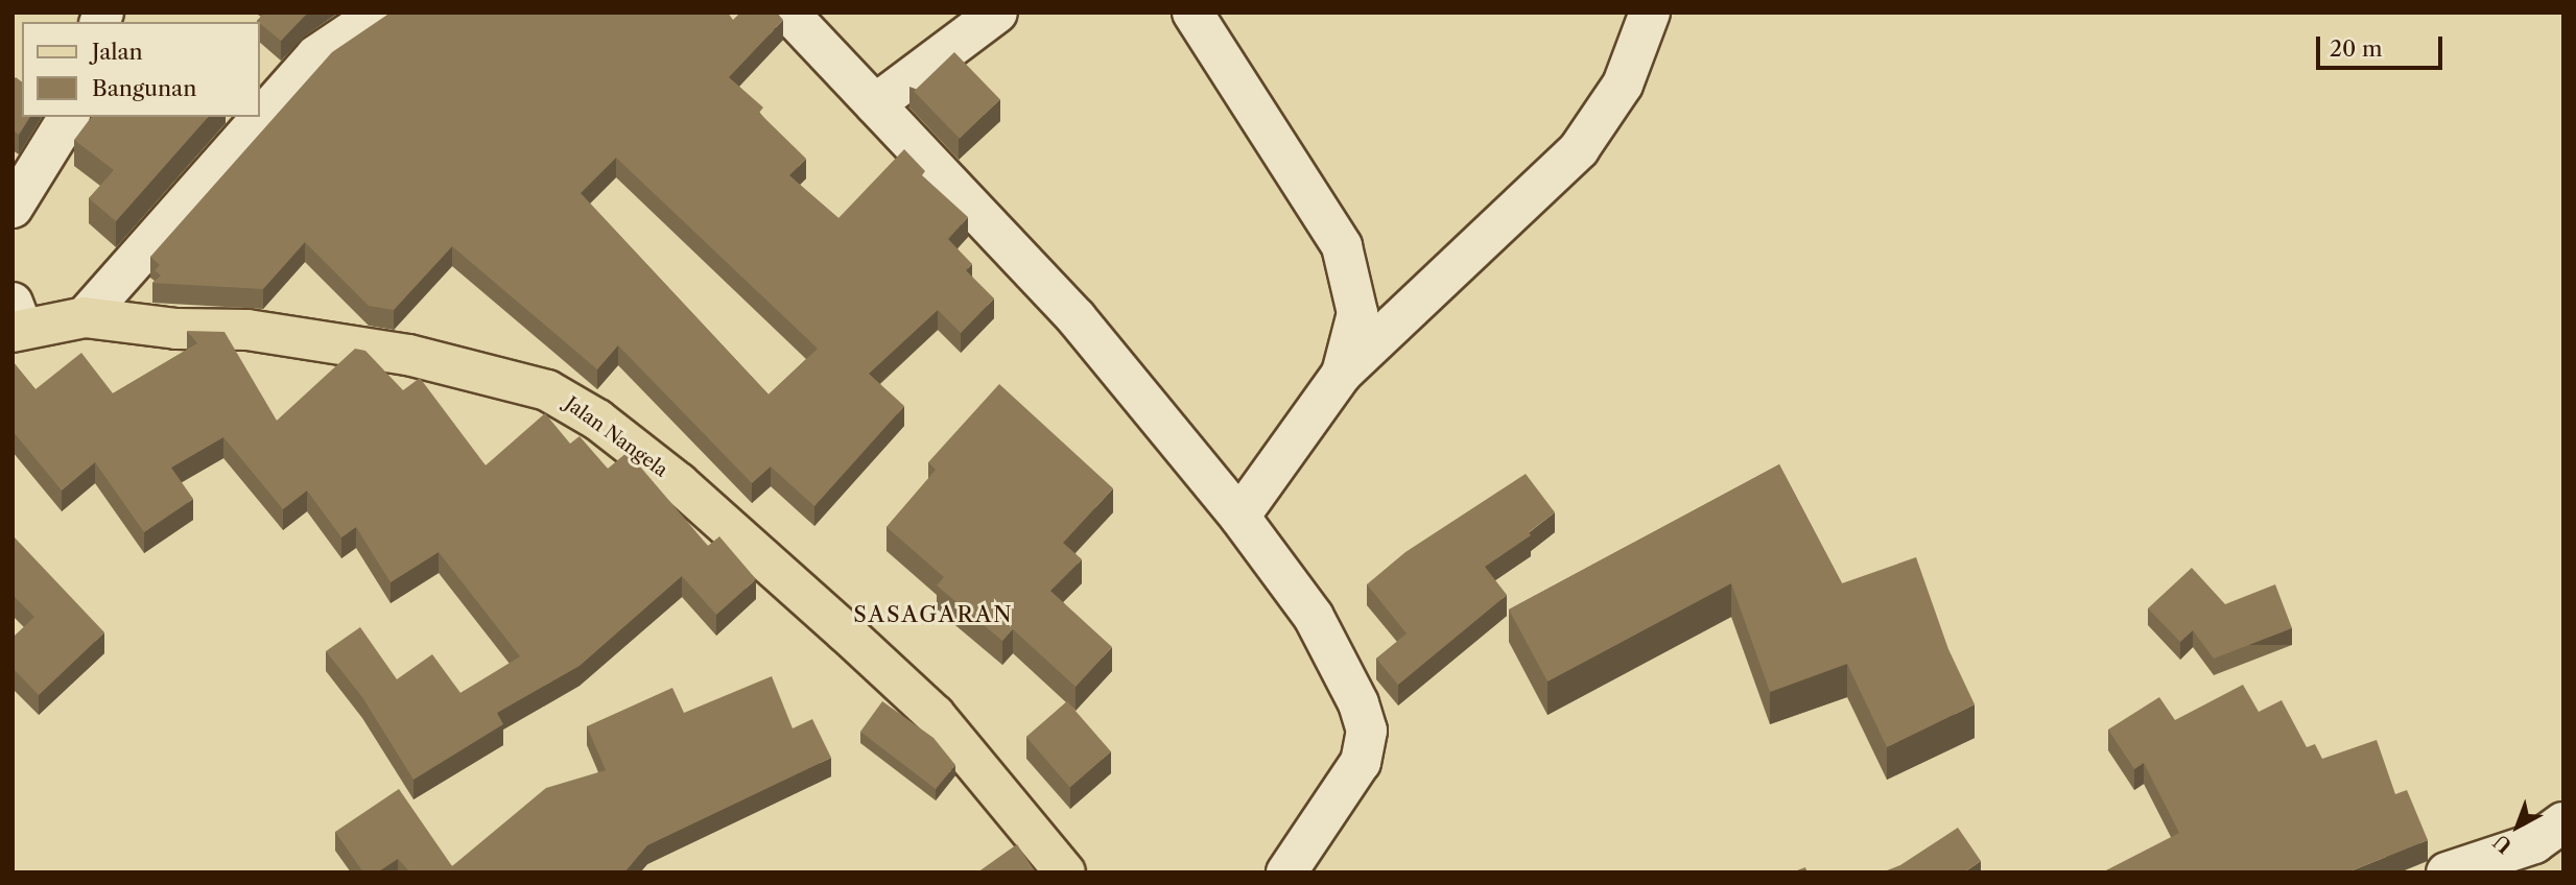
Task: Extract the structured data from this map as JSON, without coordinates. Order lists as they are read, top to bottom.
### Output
{
  "streets": {
    "main road": ["Jalan Nangela"]
  },
  "districts": ["SASAGARAN"],
  "legend": ["Jalan", "Bangunan"],
  "scale_bar": "20 m",
  "north": "bottom left"
}
